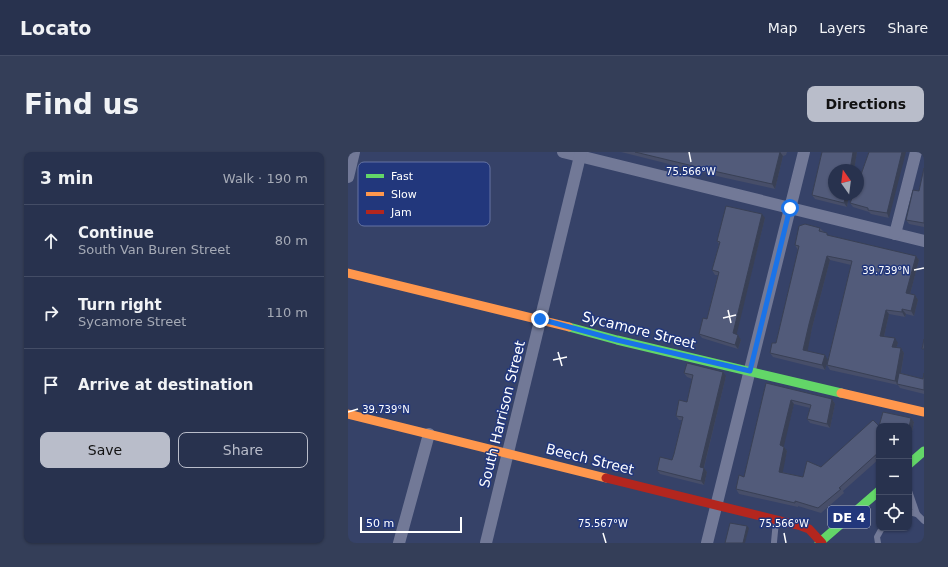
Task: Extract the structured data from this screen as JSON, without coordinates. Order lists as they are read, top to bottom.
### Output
{
  "streets": {
    "street": [
      "Sycamore Street",
      "South Harrison Street",
      "Beech Street",
      "DE 4"
    ]
  },
  "crossings": [
    ["Sycamore Street", "South Harrison Street"],
    ["South Harrison Street", "Beech Street"],
    ["Beech Street", "DE 4"]
  ],
  "legend": ["Fast", "Slow", "Jam"],
  "scale_bar": "50 m",
  "north": "top",
  "page": {
    "header": "Locato",
    "nav": ["Map", "Layers", "Share"],
    "buttons": [
      "Directions",
      ["Save", "Share"]
    ],
    "title": "Find us",
    "heading": ["3 min", "Walk · 190 m"],
    "list": [
      ["Continue", "South Van Buren Street", "80 m"],
      ["Turn right", "Sycamore Street", "110 m"],
      "Arrive at destination"
    ],
    "map_buttons": ["+", "−"],
    "scale": "50 m"
  },
  "coordinates": ["75.566°W", "39.739°N", "75.567°W"]
}
